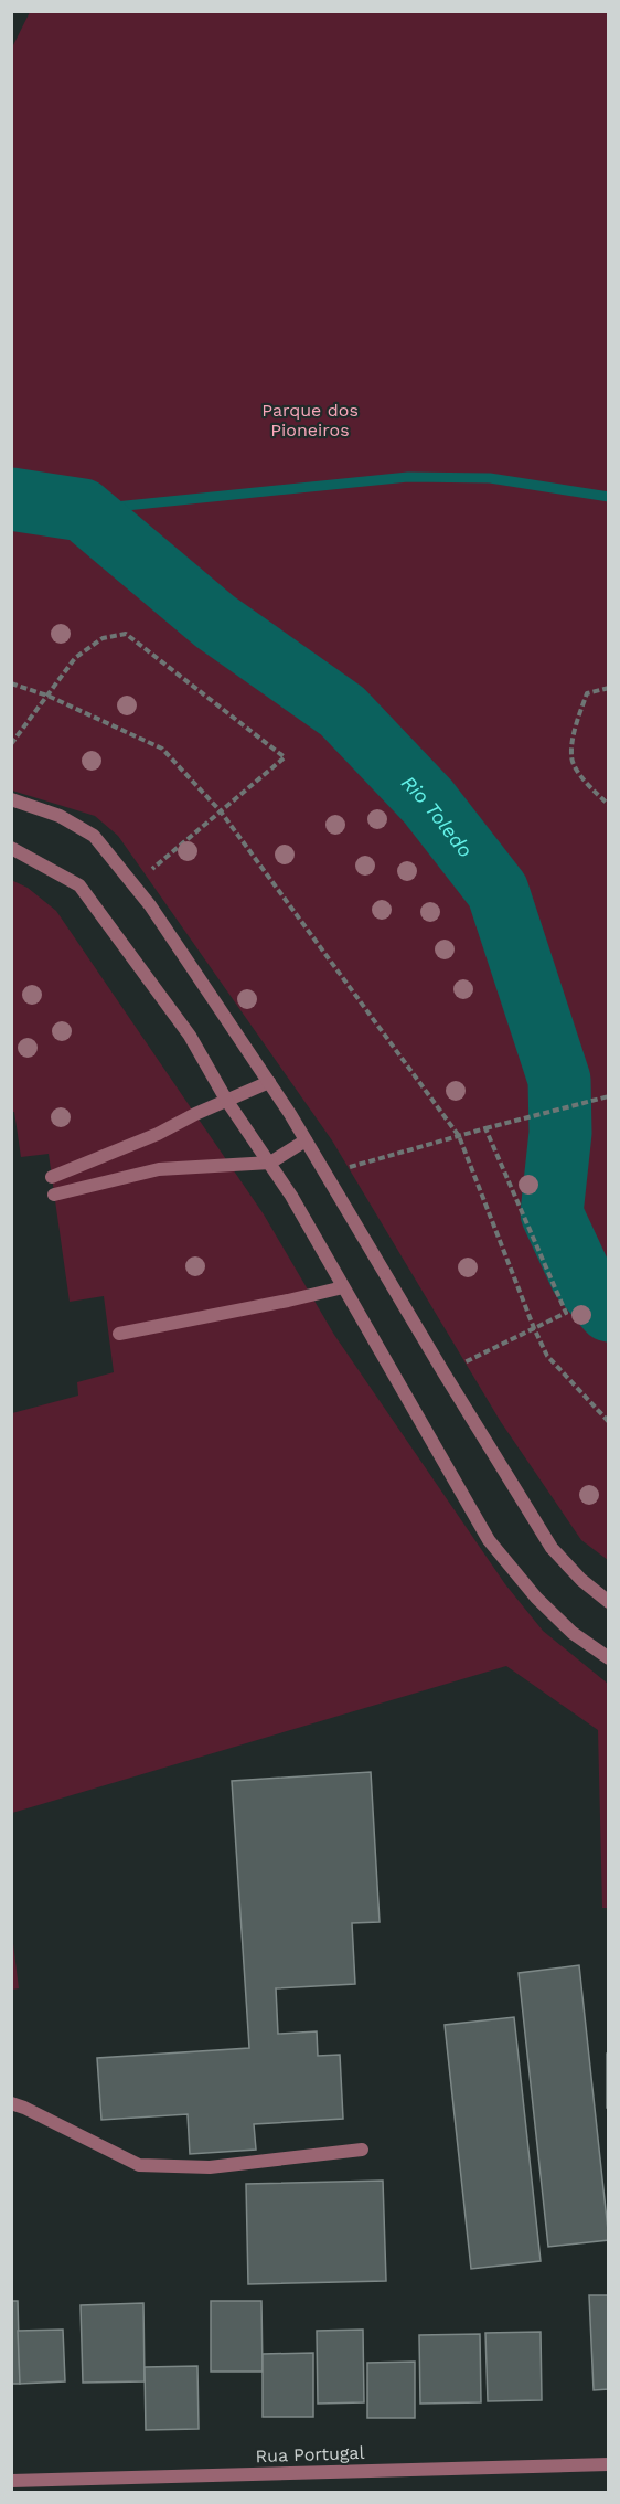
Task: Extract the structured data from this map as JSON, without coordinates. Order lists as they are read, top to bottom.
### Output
{
  "streets": {
    "street": ["Rua Portugal"]
  },
  "water": ["Rio Toledo"],
  "parks": ["Parque dos Pioneiros"]
}
